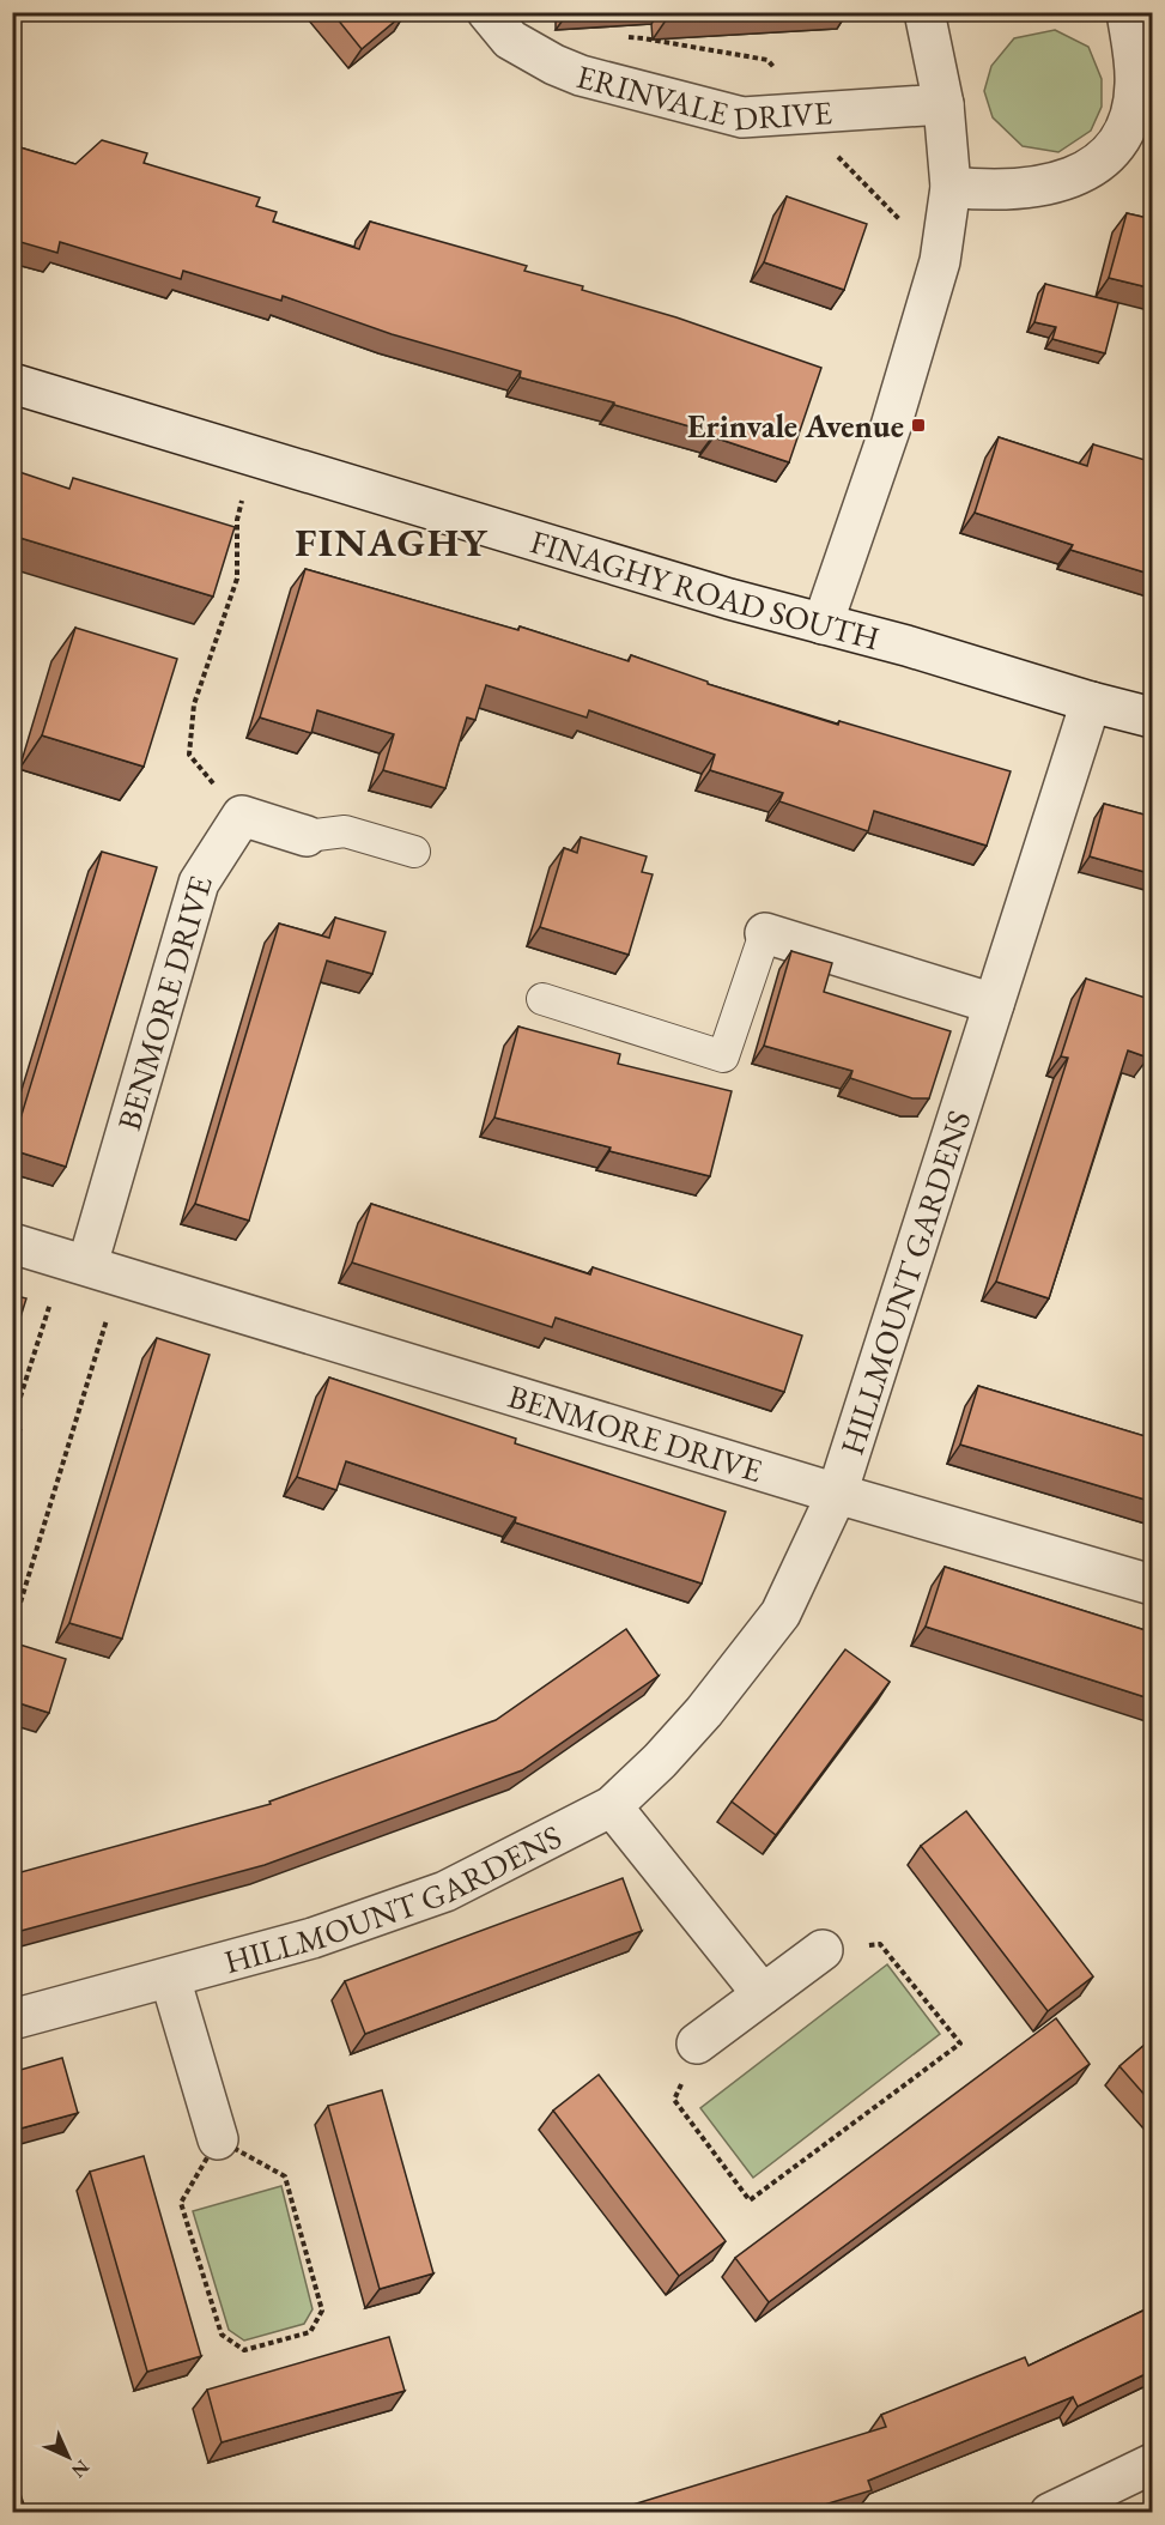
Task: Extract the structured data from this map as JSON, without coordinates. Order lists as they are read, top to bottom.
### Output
{
  "streets": {
    "street": [
      "ERINVALE DRIVE",
      "FINAGHY ROAD SOUTH",
      "BENMORE DRIVE",
      "HILLMOUNT GARDENS"
    ]
  },
  "crossings": [
    ["FINAGHY ROAD SOUTH", "HILLMOUNT GARDENS"],
    ["BENMORE DRIVE", "HILLMOUNT GARDENS"]
  ],
  "districts": ["FINAGHY"],
  "places": {
    "transit": ["Erinvale Avenue"]
  },
  "north": "bottom right"
}
